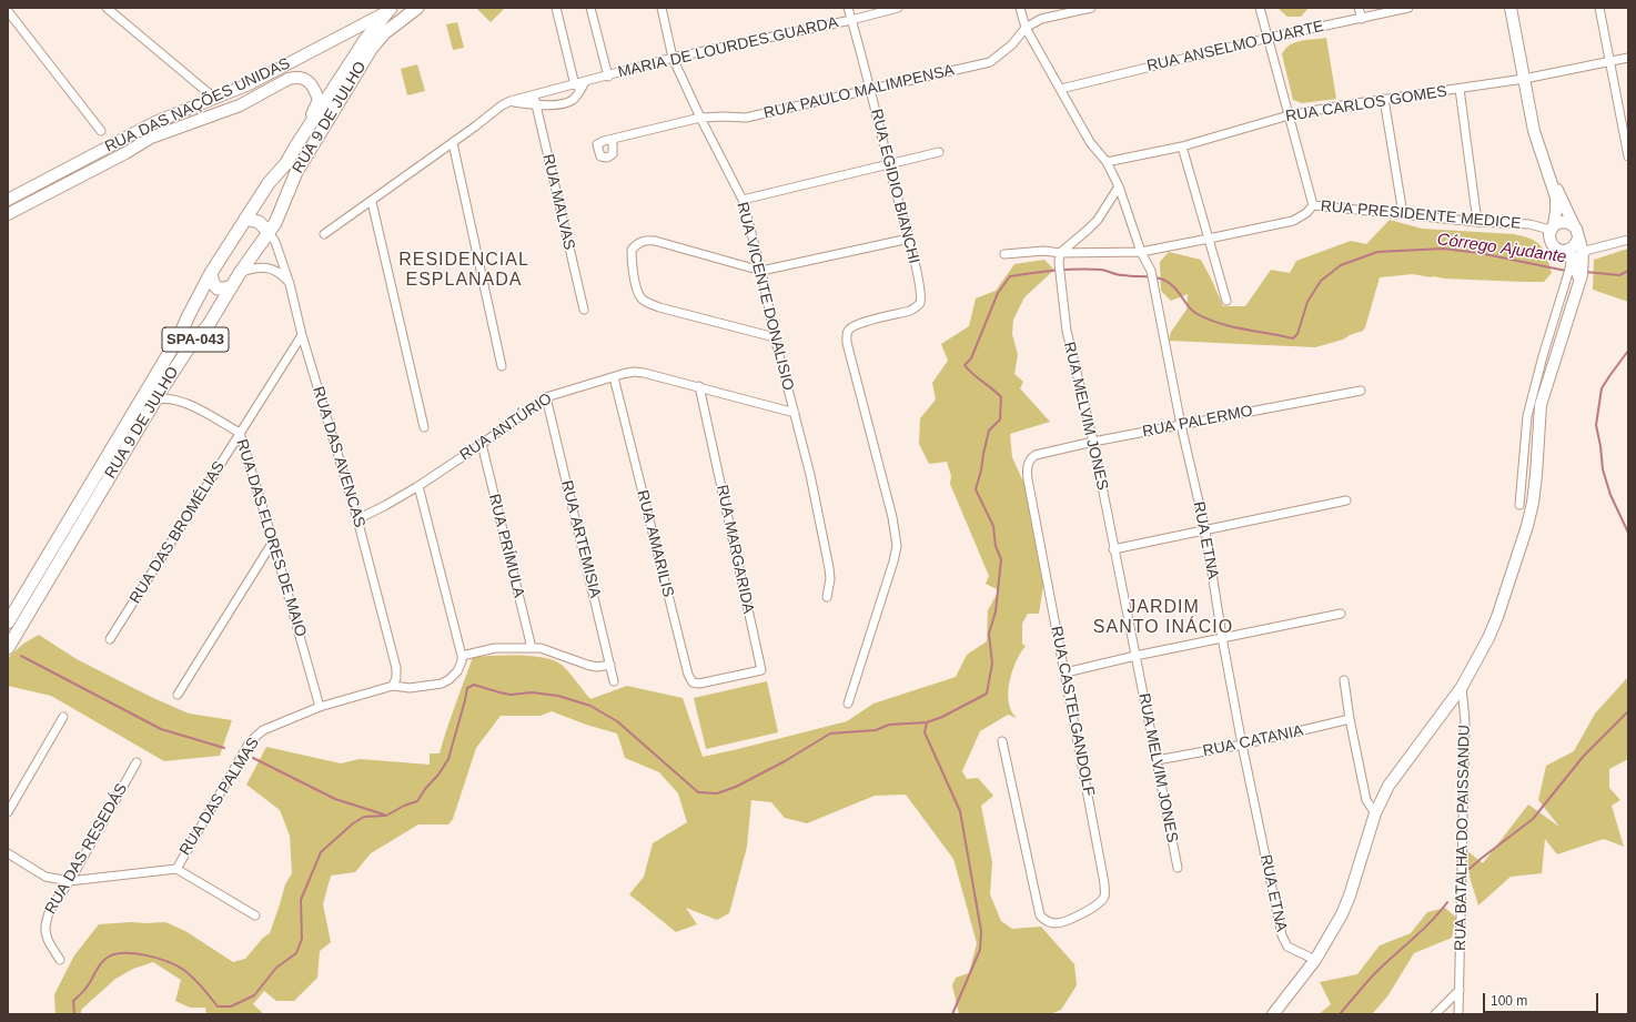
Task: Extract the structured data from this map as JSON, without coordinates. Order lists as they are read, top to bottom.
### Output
{
  "streets": {
    "main road": ["RUA 9 DE JULHO", "SPA-043"],
    "street": [
      "RUA ANSELMO DUARTE",
      "MARIA DE LOURDES GUARDA",
      "RUA PAULO MALIMPENSA",
      "RUA CARLOS GOMES",
      "RUA DAS NAÇÕES UNIDAS",
      "RUA EGIDIO BIANCHI",
      "RUA MALVAS",
      "RUA PRESIDENTE MEDICE",
      "RUA VICENTE DONALISIO",
      "RUA MELVIM JONES",
      "RUA PALERMO",
      "RUA ANTÚRIO",
      "RUA DAS AVENCAS",
      "RUA DAS BROMÉLIAS",
      "RUA DAS FLORES DE MAIO",
      "RUA ARTEMISIA",
      "RUA ETNA",
      "RUA AMARILIS",
      "RUA PRÍMULA",
      "RUA MARGARIDA",
      "RUA CASTELGANDOLF",
      "RUA CATANIA",
      "RUA DAS PALMAS",
      "RUA BATALHA DO PAISSANDU",
      "RUA DAS RESEDÁS"
    ]
  },
  "crossings": [
    ["MARIA DE LOURDES GUARDA", "RUA EGIDIO BIANCHI"],
    ["MARIA DE LOURDES GUARDA", "RUA MALVAS"],
    ["MARIA DE LOURDES GUARDA", "RUA VICENTE DONALISIO"],
    ["RUA PAULO MALIMPENSA", "RUA EGIDIO BIANCHI"],
    ["RUA PAULO MALIMPENSA", "RUA VICENTE DONALISIO"],
    ["RUA DAS NAÇÕES UNIDAS", "RUA 9 DE JULHO"],
    ["RUA 9 DE JULHO", "RUA DAS AVENCAS"],
    ["RUA 9 DE JULHO", "RUA DAS FLORES DE MAIO"],
    ["RUA PRESIDENTE MEDICE", "RUA MELVIM JONES"],
    ["RUA PRESIDENTE MEDICE", "RUA ETNA"],
    ["RUA VICENTE DONALISIO", "RUA ANTÚRIO"],
    ["RUA MELVIM JONES", "RUA PALERMO"],
    ["RUA MELVIM JONES", "RUA CATANIA"],
    ["RUA PALERMO", "RUA ETNA"],
    ["RUA PALERMO", "RUA CASTELGANDOLF"],
    ["RUA ANTÚRIO", "RUA DAS AVENCAS"],
    ["RUA ANTÚRIO", "RUA ARTEMISIA"],
    ["RUA ANTÚRIO", "RUA AMARILIS"],
    ["RUA ANTÚRIO", "RUA PRÍMULA"],
    ["RUA ANTÚRIO", "RUA MARGARIDA"],
    ["RUA DAS AVENCAS", "RUA DAS BROMÉLIAS"],
    ["RUA DAS AVENCAS", "RUA DAS PALMAS"],
    ["RUA DAS BROMÉLIAS", "RUA DAS FLORES DE MAIO"],
    ["RUA DAS FLORES DE MAIO", "RUA DAS PALMAS"],
    ["RUA ETNA", "RUA CATANIA"],
    ["RUA AMARILIS", "RUA MARGARIDA"]
  ],
  "districts": ["RESIDENCIAL ESPLANADA", "JARDIM SANTO INÁCIO"],
  "water": ["Córrego Ajudante"],
  "scale_bar": "100 m"
}
